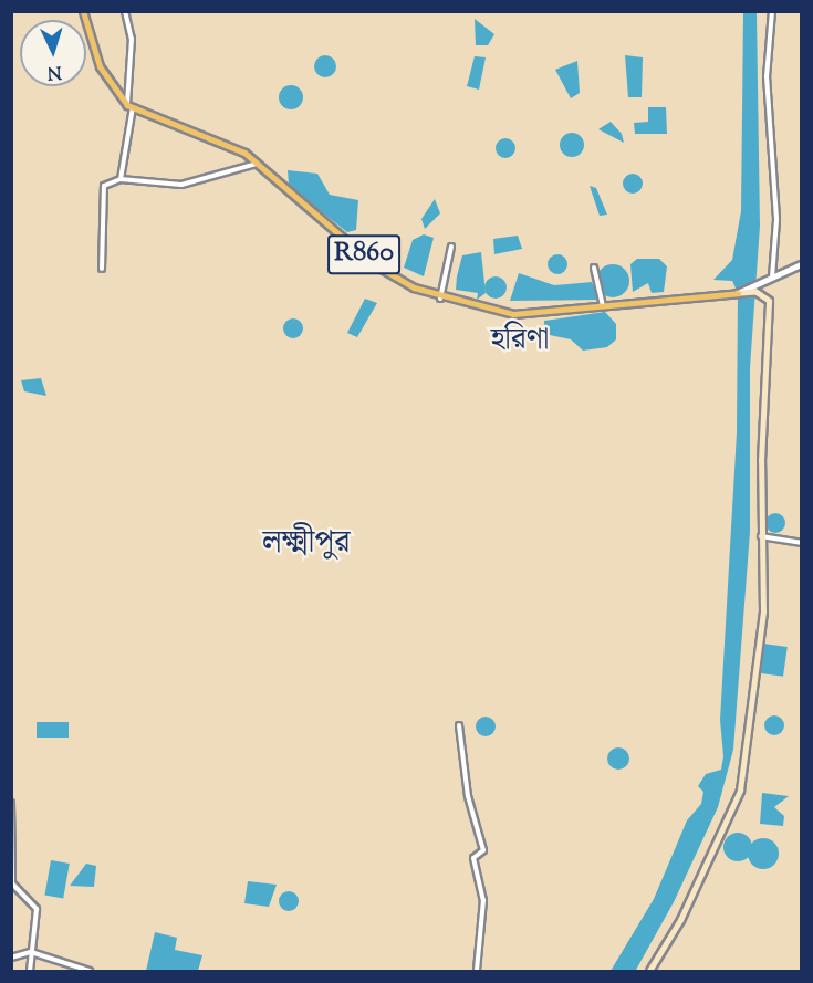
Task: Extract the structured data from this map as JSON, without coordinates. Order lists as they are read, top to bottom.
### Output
{
  "streets": {
    "main road": ["R860"]
  },
  "districts": ["হরিণা", "লক্ষ্মীপুর"],
  "north": "bottom"
}
